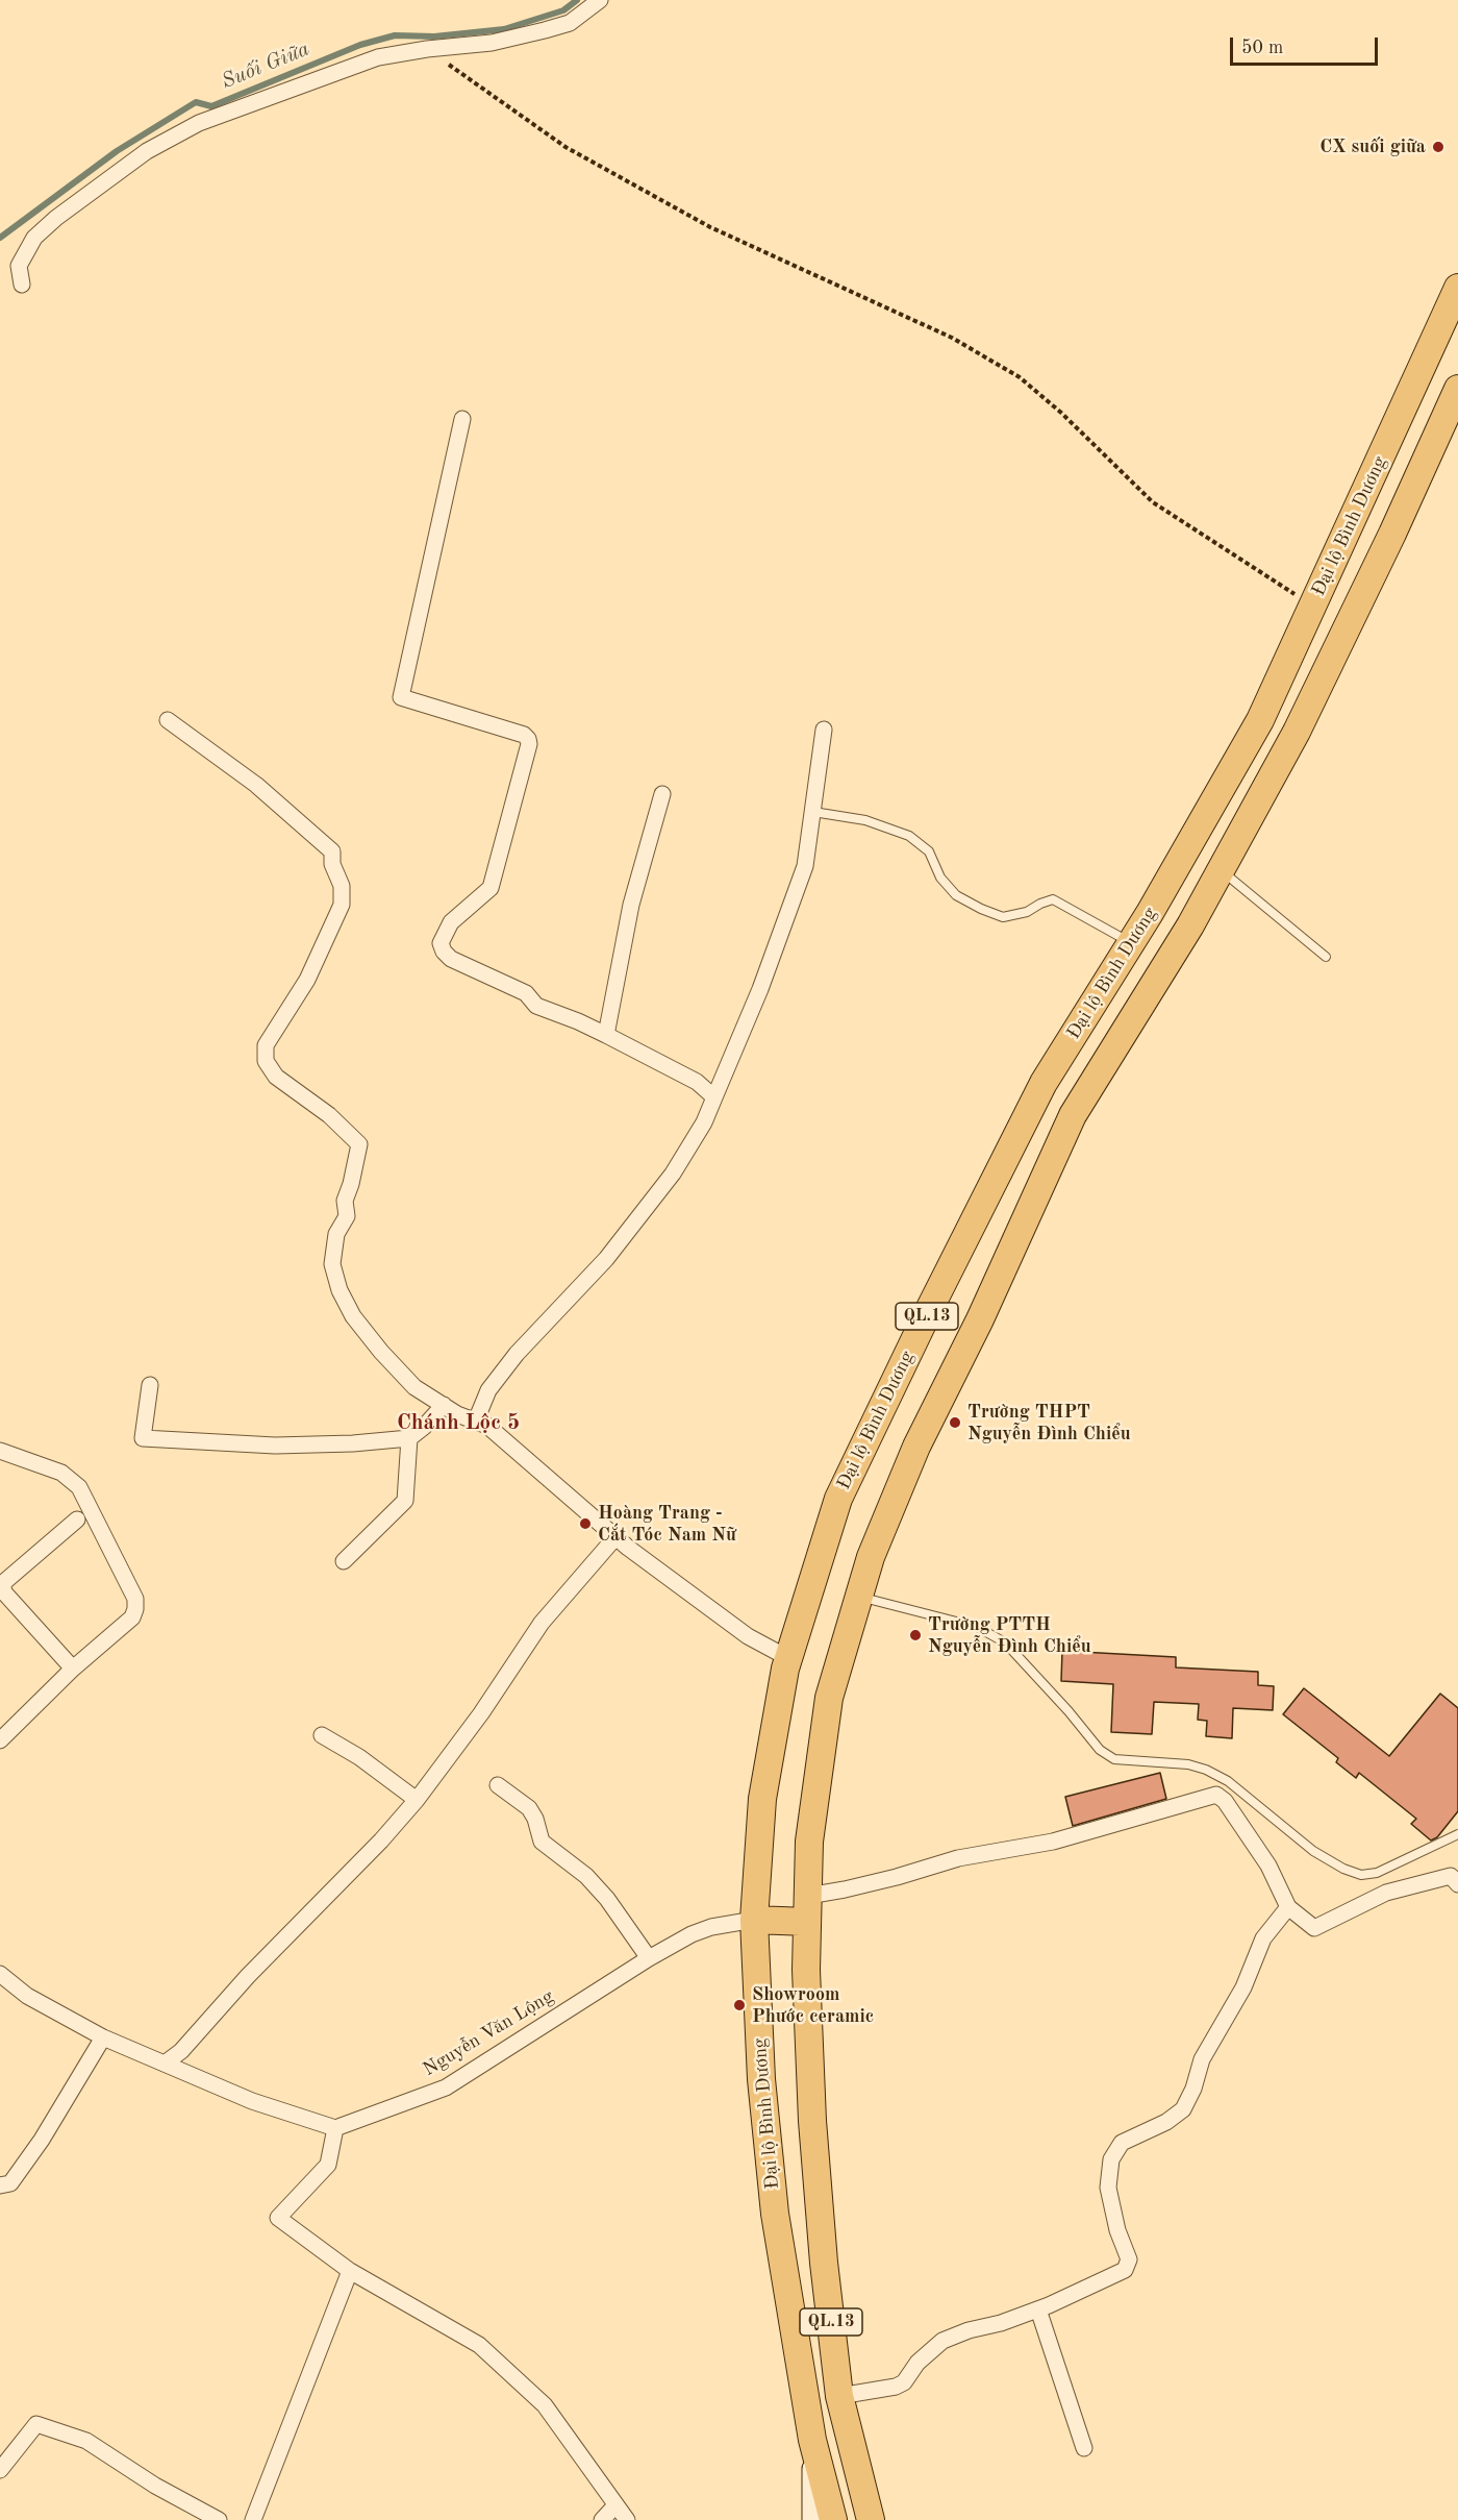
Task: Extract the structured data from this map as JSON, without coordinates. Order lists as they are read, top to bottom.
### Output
{
  "streets": {
    "highway": ["Đại lộ Bình Dương", "QL.13"],
    "street": ["Nguyễn Văn Lộng"]
  },
  "crossings": [
    ["Đại lộ Bình Dương", "Nguyễn Văn Lộng"]
  ],
  "districts": ["Chánh Lộc 5"],
  "water": ["Suối Giữa"],
  "places": [
    "CX suối giữa",
    "Trường THPT Nguyễn Đình Chiểu",
    "Hoàng Trang - Cắt Tóc Nam Nữ",
    "Trường PTTH Nguyễn Đình Chiểu",
    "Showroom Phước ceramic"
  ],
  "scale_bar": "50 m"
}
